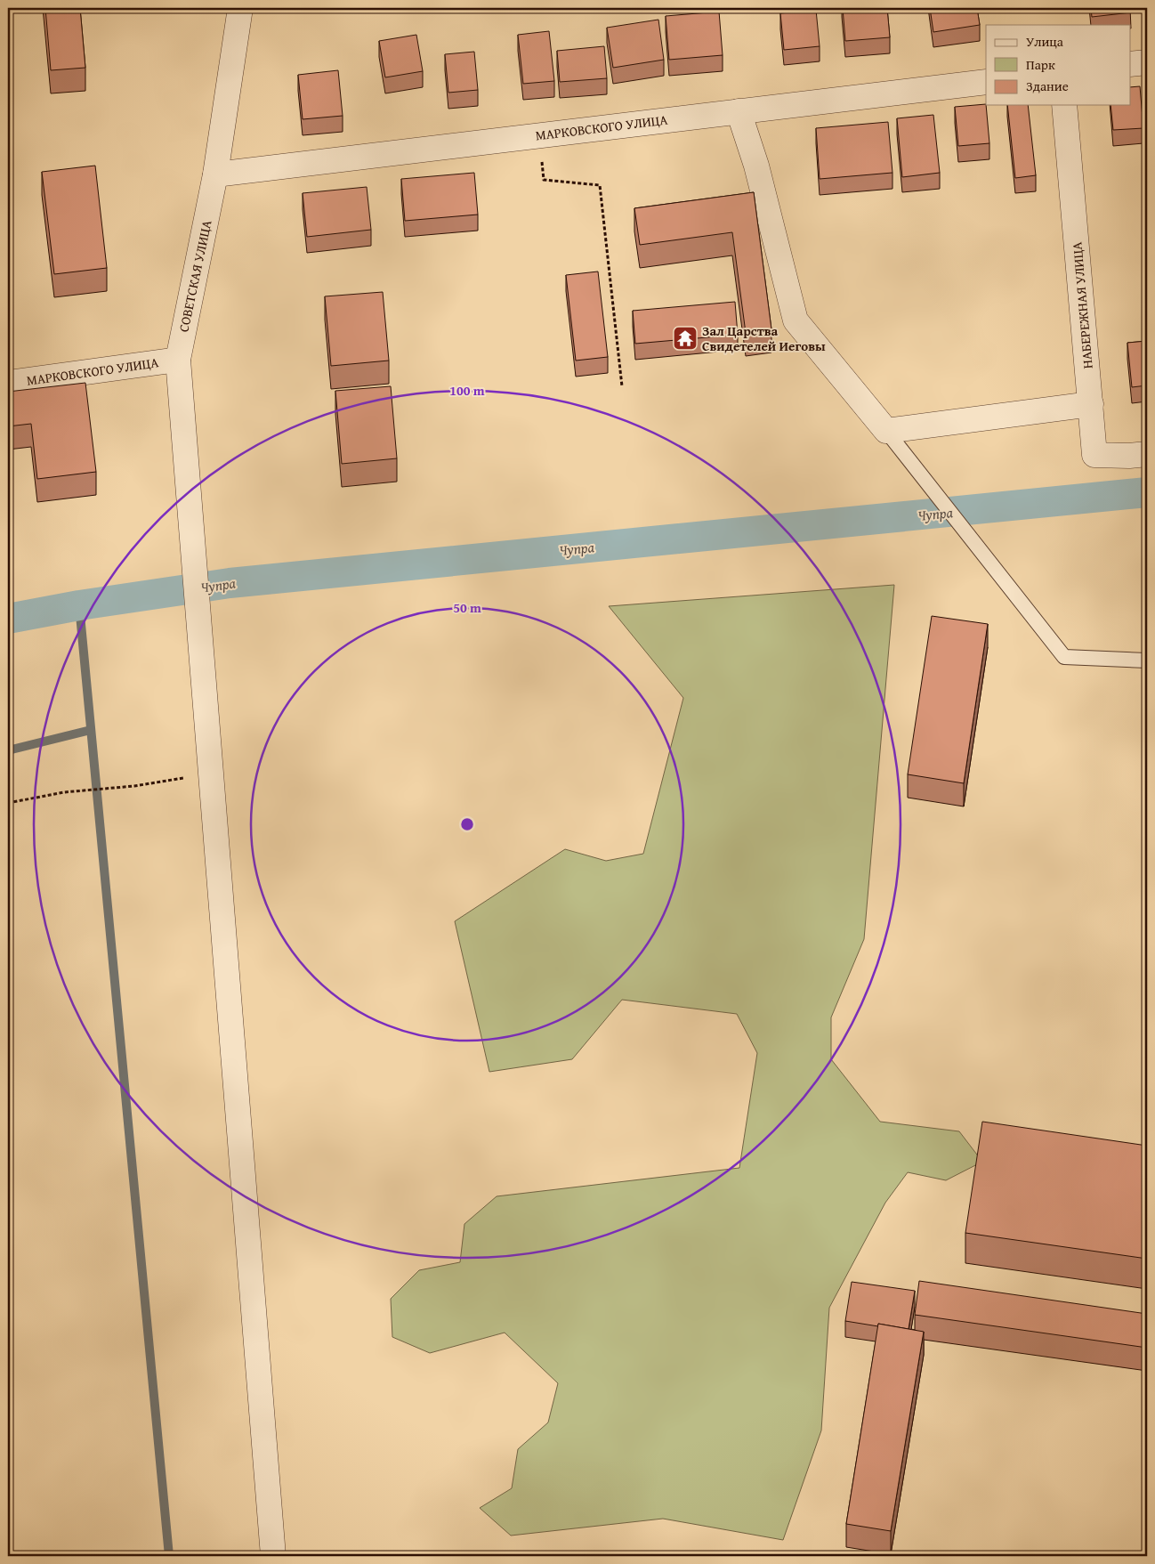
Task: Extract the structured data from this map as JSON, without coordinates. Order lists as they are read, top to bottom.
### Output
{
  "streets": {
    "street": ["МАРКОВСКОГО УЛИЦА", "СОВЕТСКАЯ УЛИЦА", "НАБЕРЕЖНАЯ УЛИЦА"]
  },
  "crossings": [
    ["МАРКОВСКОГО УЛИЦА", "СОВЕТСКАЯ УЛИЦА"]
  ],
  "water": ["Чупра"],
  "places": {
    "temple": ["Зал Царства Свидетелей Иеговы"]
  },
  "legend": ["Улица", "Парк", "Здание"],
  "rings": ["100 m", "50 m"]
}
